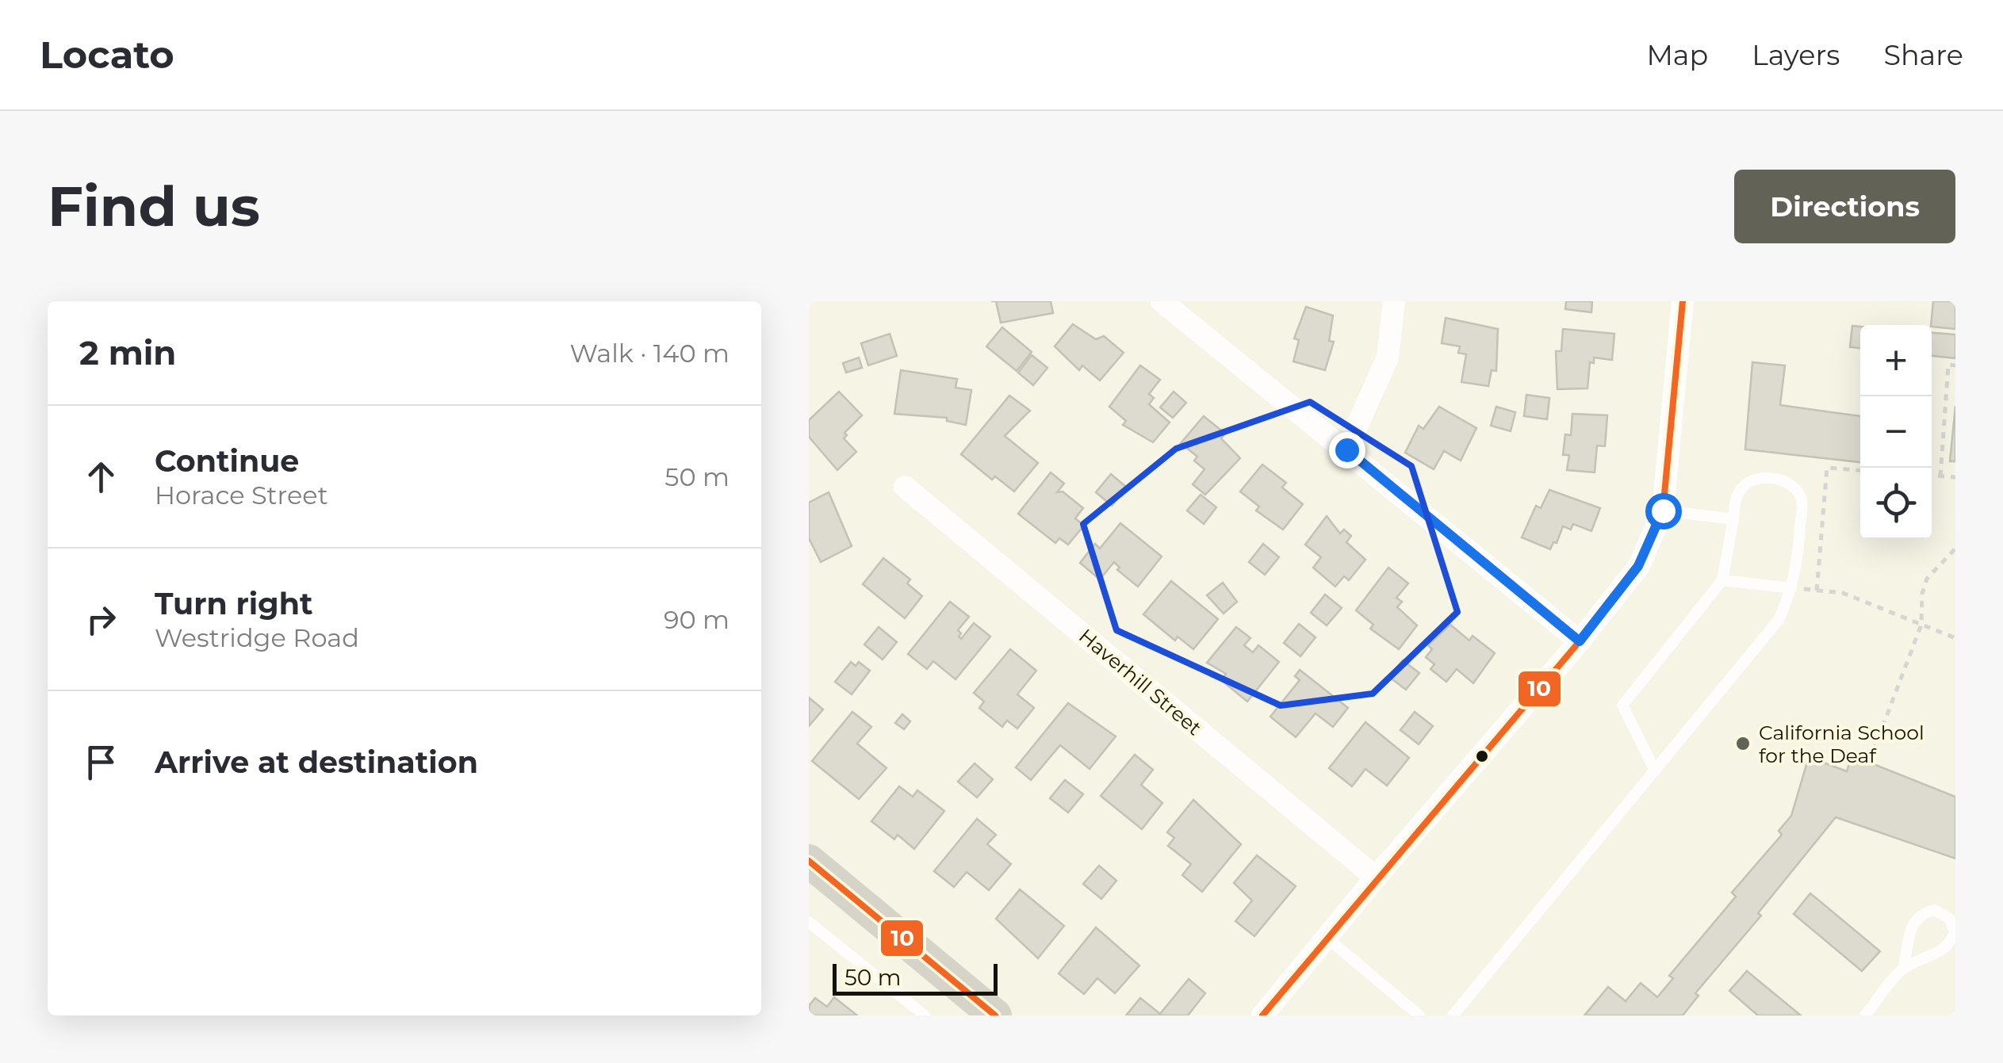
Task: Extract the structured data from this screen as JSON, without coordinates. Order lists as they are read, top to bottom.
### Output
{
  "streets": {
    "street": ["Haverhill Street"]
  },
  "places": ["California School for the Deaf"],
  "lines": ["transit line 10"],
  "scale_bar": "50 m",
  "page": {
    "header": "Locato",
    "nav": ["Map", "Layers", "Share"],
    "buttons": "Directions",
    "title": "Find us",
    "heading": ["2 min", "Walk · 140 m"],
    "map_buttons": ["+", "−"],
    "list": [
      ["Continue", "Horace Street", "50 m"],
      ["Turn right", "Westridge Road", "90 m"],
      "Arrive at destination"
    ],
    "scale": "50 m"
  }
}
